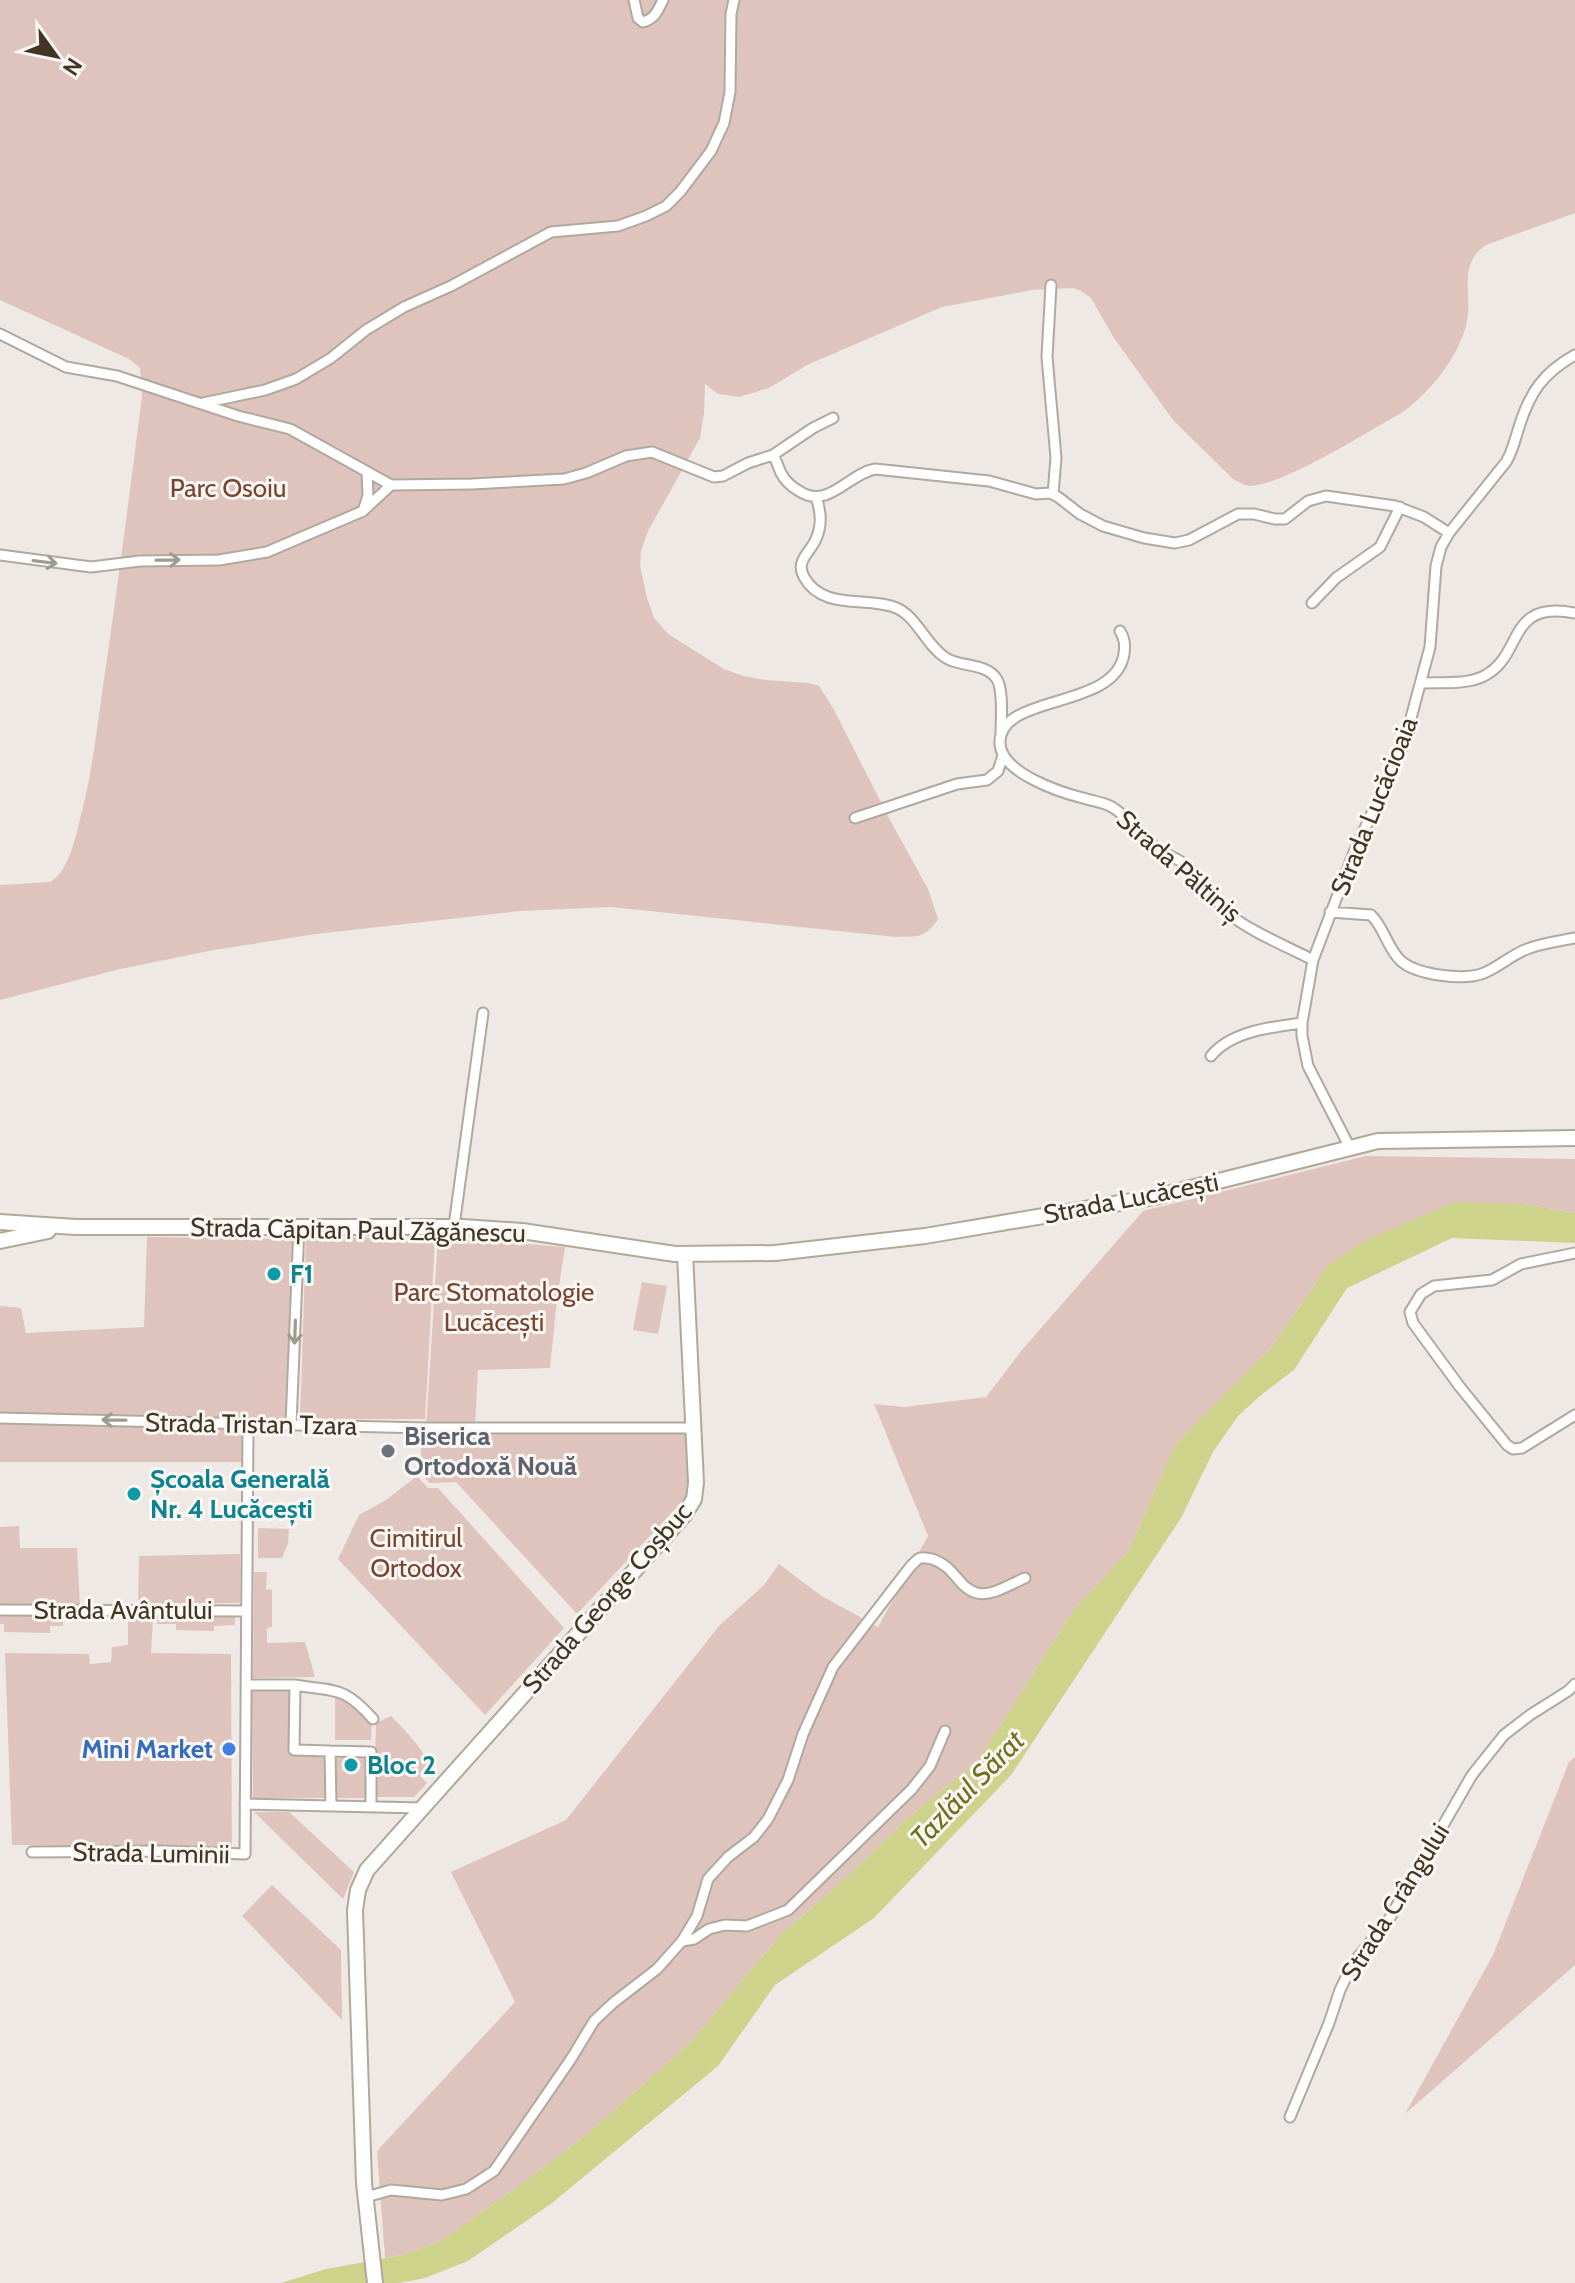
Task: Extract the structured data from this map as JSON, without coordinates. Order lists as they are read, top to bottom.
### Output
{
  "streets": {
    "main road": ["Strada Lucăcești", "Strada Căpitan Paul Zăgănescu", "Strada George Coșbuc"],
    "street": [
      "Strada Lucăcioaia",
      "Strada Păltiniș",
      "Strada Tristan Tzara",
      "Strada Avântului",
      "Strada Luminii",
      "Strada Crângului"
    ]
  },
  "crossings": [
    ["Strada Lucăcioaia", "Strada Păltiniș"],
    ["Strada Lucăcioaia", "Strada Lucăcești"],
    ["Strada Lucăcești", "Strada Căpitan Paul Zăgănescu"],
    ["Strada Lucăcești", "Strada George Coșbuc"],
    ["Strada Căpitan Paul Zăgănescu", "Strada George Coșbuc"],
    ["Strada Tristan Tzara", "Strada George Coșbuc"],
    ["Strada Tristan Tzara", "Strada Luminii"],
    ["Strada Avântului", "Strada Luminii"]
  ],
  "one_way": ["Strada Tristan Tzara"],
  "water": ["Tazlăul Sărat"],
  "parks": ["Parc Osoiu", "Parc Stomatologie Lucăcești", "Cimitirul Ortodox"],
  "places": [
    "F1",
    "Biserica Ortodoxă Nouă",
    "Școala Generală Nr. 4 Lucăcești",
    "Mini Market",
    "Bloc 2"
  ],
  "north": "bottom right"
}
